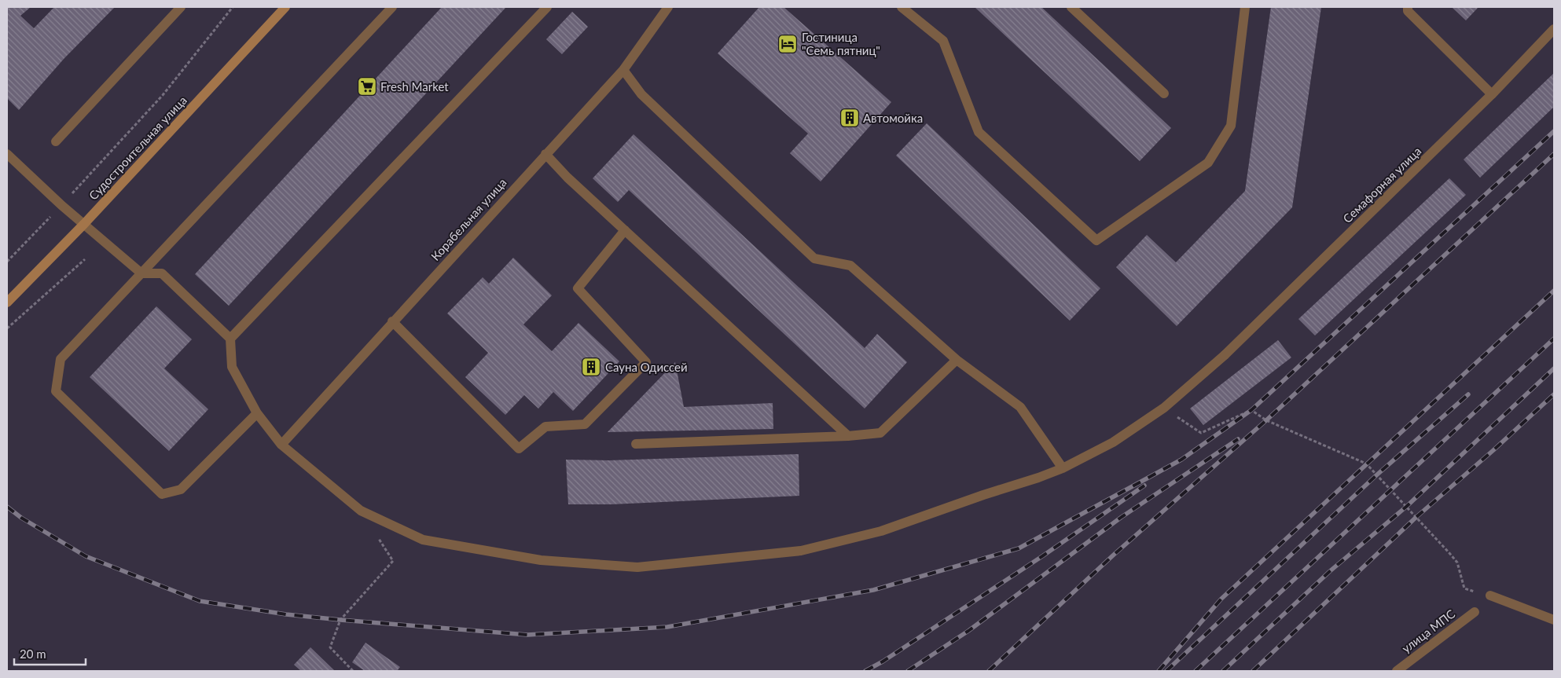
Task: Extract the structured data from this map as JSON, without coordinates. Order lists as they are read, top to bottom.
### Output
{
  "streets": {
    "main road": ["Судостроительная улица"],
    "street": ["Семафорная улица", "Корабельная улица", "улица МПС"]
  },
  "crossings": [
    ["Семафорная улица", "Корабельная улица"]
  ],
  "places": {
    "hotel": ["Гостиница \"Семь пятниц\""],
    "supermarket": ["Fresh Market"],
    "building": ["Автомойка", "Сауна Одиссей"]
  },
  "scale_bar": "20 m"
}
